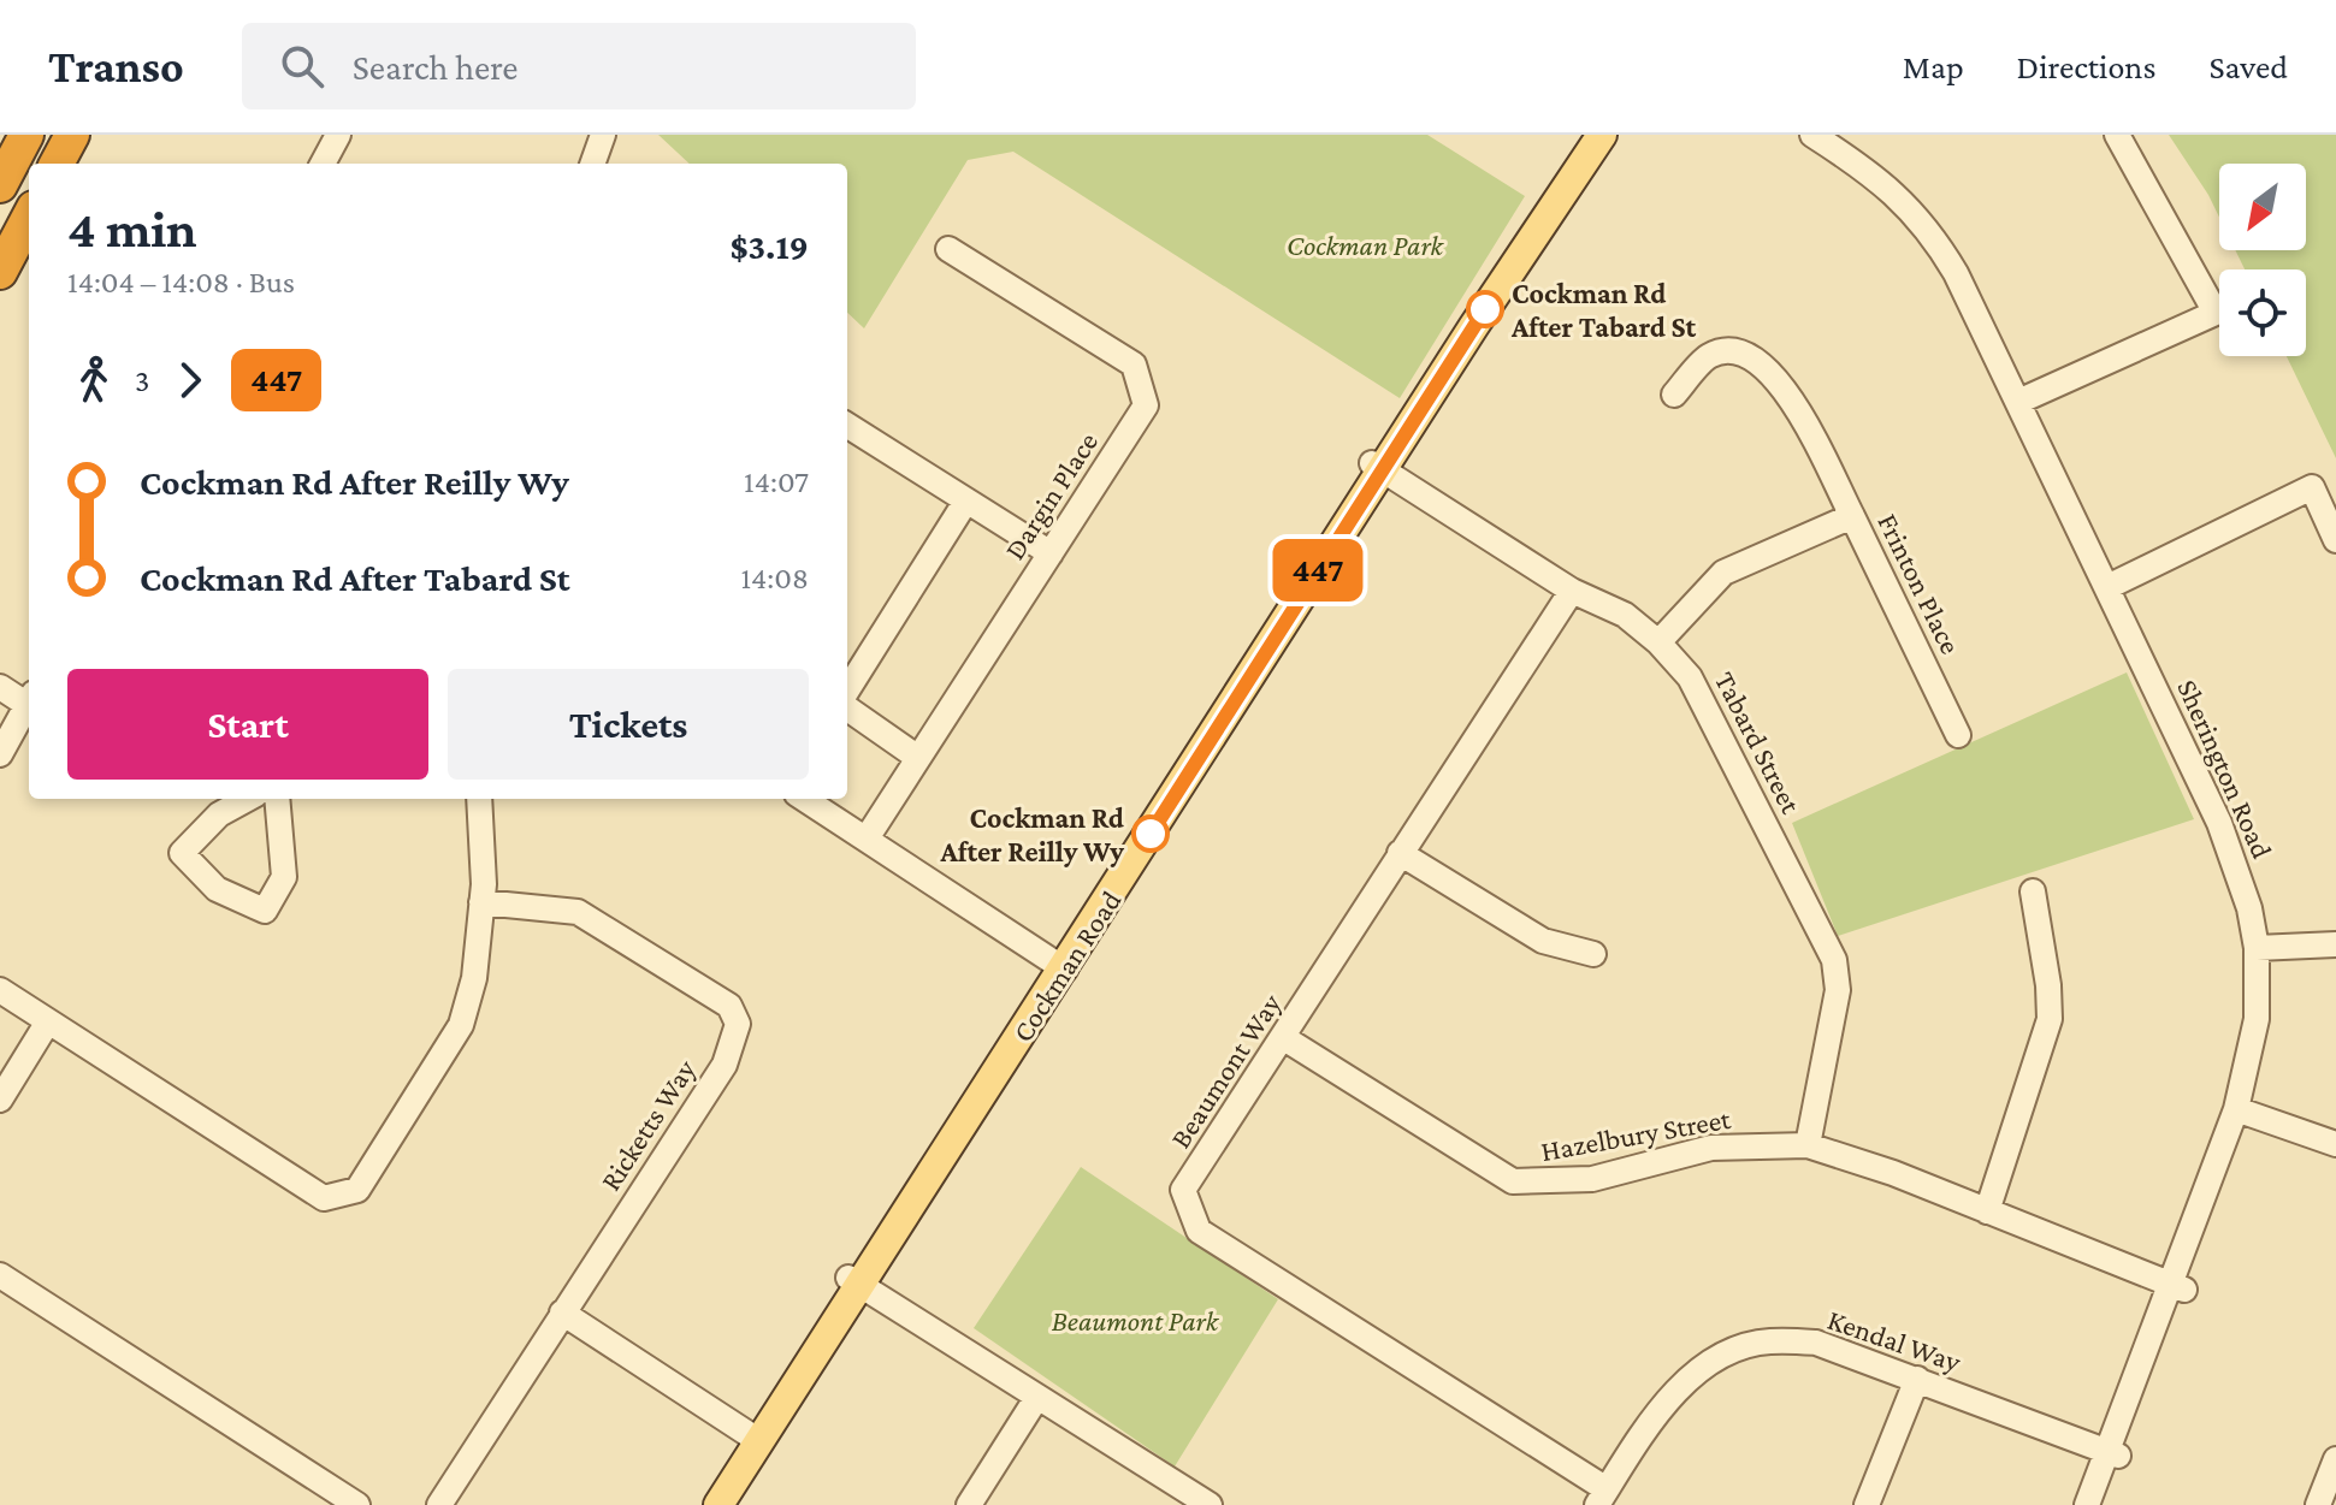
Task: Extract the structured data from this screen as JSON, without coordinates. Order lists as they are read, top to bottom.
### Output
{
  "streets": {
    "main road": ["Cockman Road"],
    "street": [
      "Dargin Place",
      "Frinton Place",
      "Tabard Street",
      "Sherington Road",
      "Beaumont Way",
      "Ricketts Way",
      "Hazelbury Street",
      "Kendal Way"
    ]
  },
  "crossings": [
    ["Frinton Place", "Tabard Street"],
    ["Tabard Street", "Cockman Road"],
    ["Tabard Street", "Beaumont Way"],
    ["Tabard Street", "Hazelbury Street"],
    ["Sherington Road", "Hazelbury Street"],
    ["Sherington Road", "Kendal Way"],
    ["Beaumont Way", "Hazelbury Street"],
    ["Beaumont Way", "Kendal Way"]
  ],
  "parks": ["Cockman Park", "Beaumont Park"],
  "places": ["Cockman Rd After Tabard St", "Cockman Rd After Reilly Wy"],
  "lines": ["bus line 447"],
  "north": "bottom left",
  "page": {
    "header": "Transo",
    "search": "Search here",
    "nav": ["Map", "Directions", "Saved"],
    "on_map": "447",
    "heading": ["4 min", "14:04 – 14:08 · Bus", "$3.19"],
    "legs": ["3", "447"],
    "list": [
      {
        "name": "Cockman Rd After Reilly Wy",
        "value": "14:07"
      },
      {
        "name": "Cockman Rd After Tabard St",
        "value": "14:08"
      }
    ],
    "buttons": ["Start", "Tickets"]
  }
}
